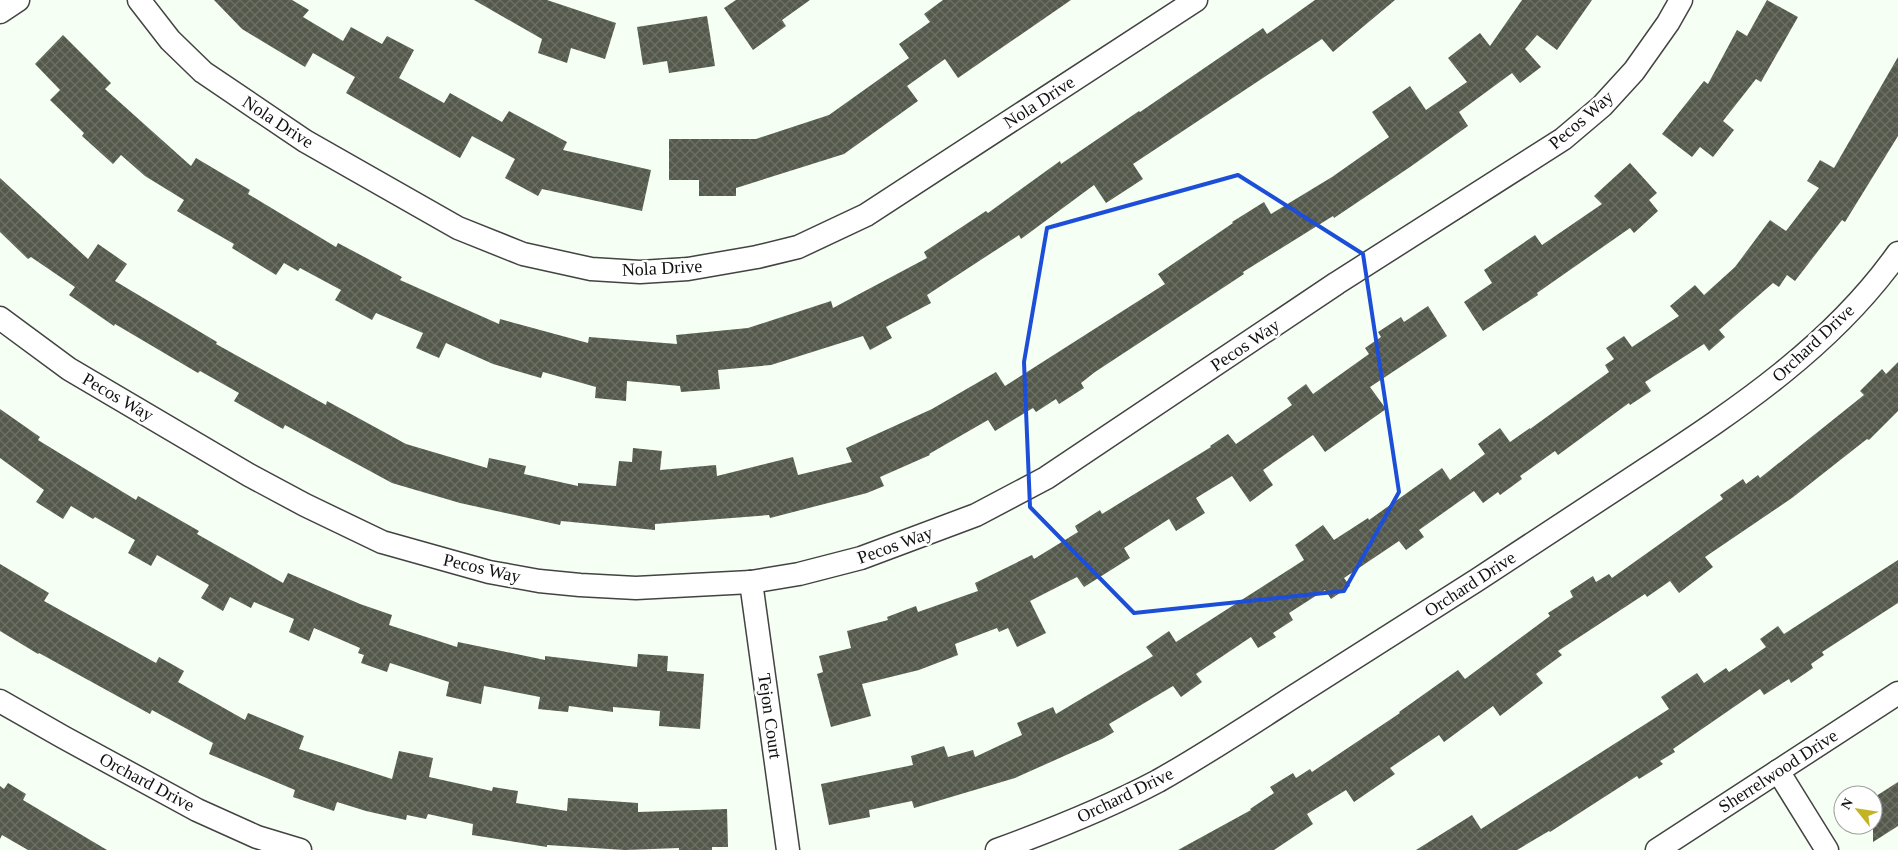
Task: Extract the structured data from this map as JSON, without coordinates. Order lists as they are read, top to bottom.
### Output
{
  "streets": {
    "street": [
      "Nola Drive",
      "Pecos Way",
      "Orchard Drive",
      "Tejon Court",
      "Sherrelwood Drive"
    ]
  },
  "crossings": [
    ["Pecos Way", "Tejon Court"]
  ],
  "north": "top left"
}
